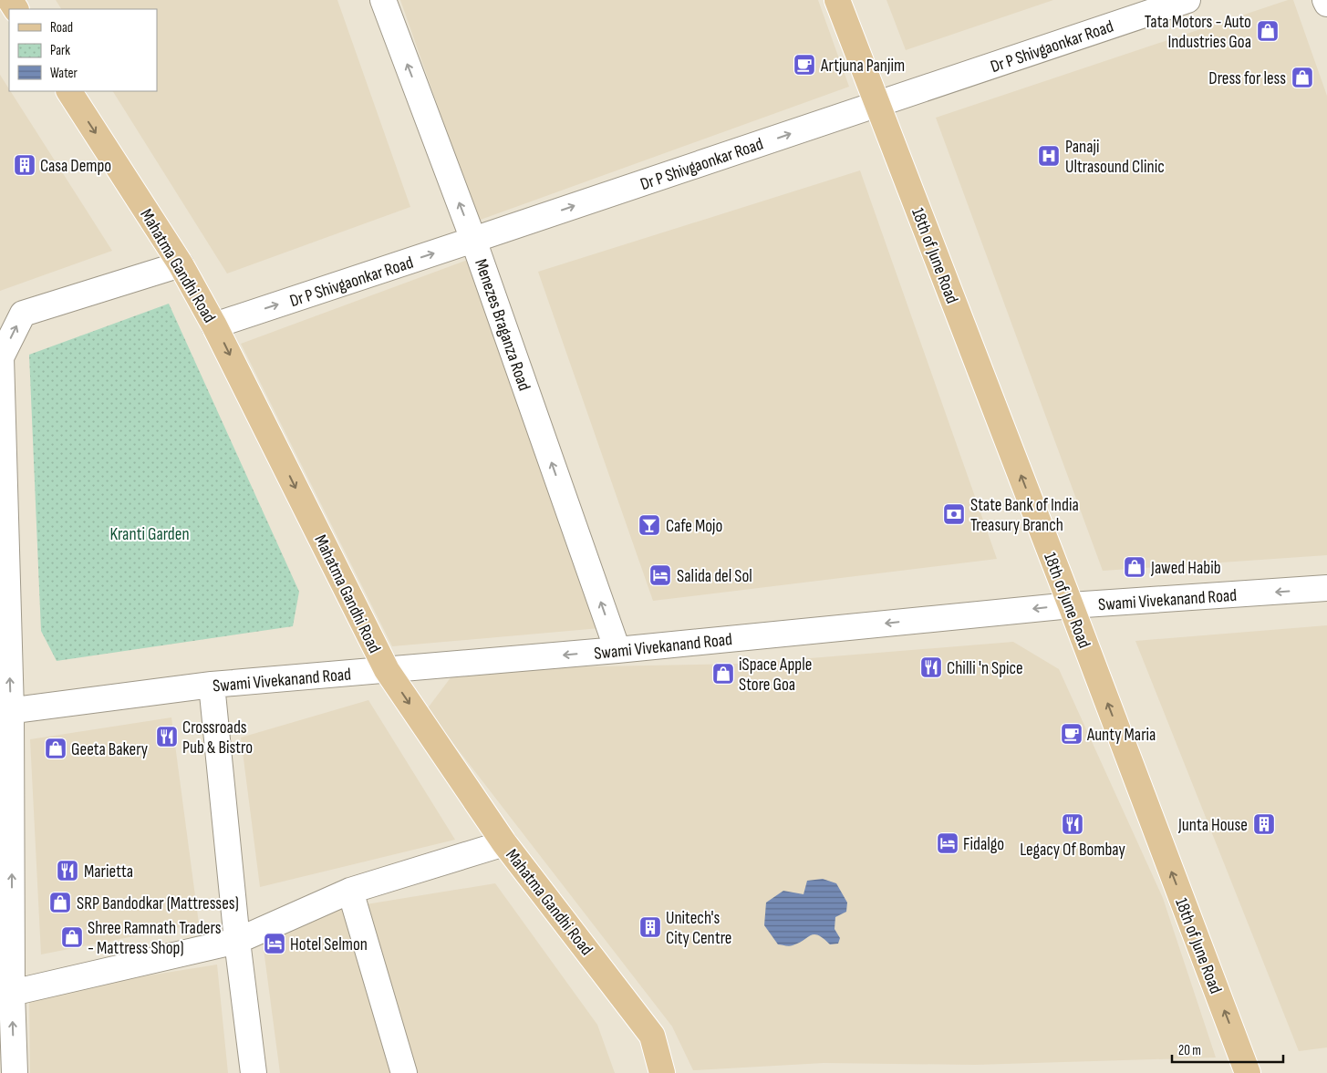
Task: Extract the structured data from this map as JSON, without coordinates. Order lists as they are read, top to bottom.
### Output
{
  "streets": {
    "main road": ["18th of June Road", "Mahatma Gandhi Road"],
    "street": ["Dr P Shivgaonkar Road", "Menezes Braganza Road", "Swami Vivekanand Road"]
  },
  "crossings": [
    ["Dr P Shivgaonkar Road", "18th of June Road"],
    ["Dr P Shivgaonkar Road", "Mahatma Gandhi Road"],
    ["Dr P Shivgaonkar Road", "Menezes Braganza Road"],
    ["18th of June Road", "Swami Vivekanand Road"],
    ["Mahatma Gandhi Road", "Swami Vivekanand Road"],
    ["Menezes Braganza Road", "Swami Vivekanand Road"]
  ],
  "one_way": [
    "Dr P Shivgaonkar Road",
    "18th of June Road",
    "Mahatma Gandhi Road",
    "Menezes Braganza Road",
    "Swami Vivekanand Road"
  ],
  "parks": ["Kranti Garden"],
  "places": {
    "shop": [
      "Tata Motors - Auto Industries Goa",
      "Dress for less",
      "Jawed Habib",
      "iSpace Apple Store Goa",
      "Geeta Bakery",
      "SRP Bandodkar (Mattresses)",
      "Shree Ramnath Traders - Mattress Shop)"
    ],
    "cafe": ["Artjuna Panjim", "Aunty Maria"],
    "hospital": ["Panaji Ultrasound Clinic"],
    "building": ["Casa Dempo", "Junta House", "Unitech's City Centre"],
    "bank": ["State Bank of India Treasury Branch"],
    "bar": ["Cafe Mojo"],
    "hotel": ["Salida del Sol", "Fidalgo", "Hotel Selmon"],
    "restaurant": [
      "Chilli 'n Spice",
      "Crossroads Pub & Bistro",
      "Legacy Of Bombay",
      "Marietta"
    ]
  },
  "legend": ["Road", "Park", "Water"],
  "scale_bar": "20 m"
}
